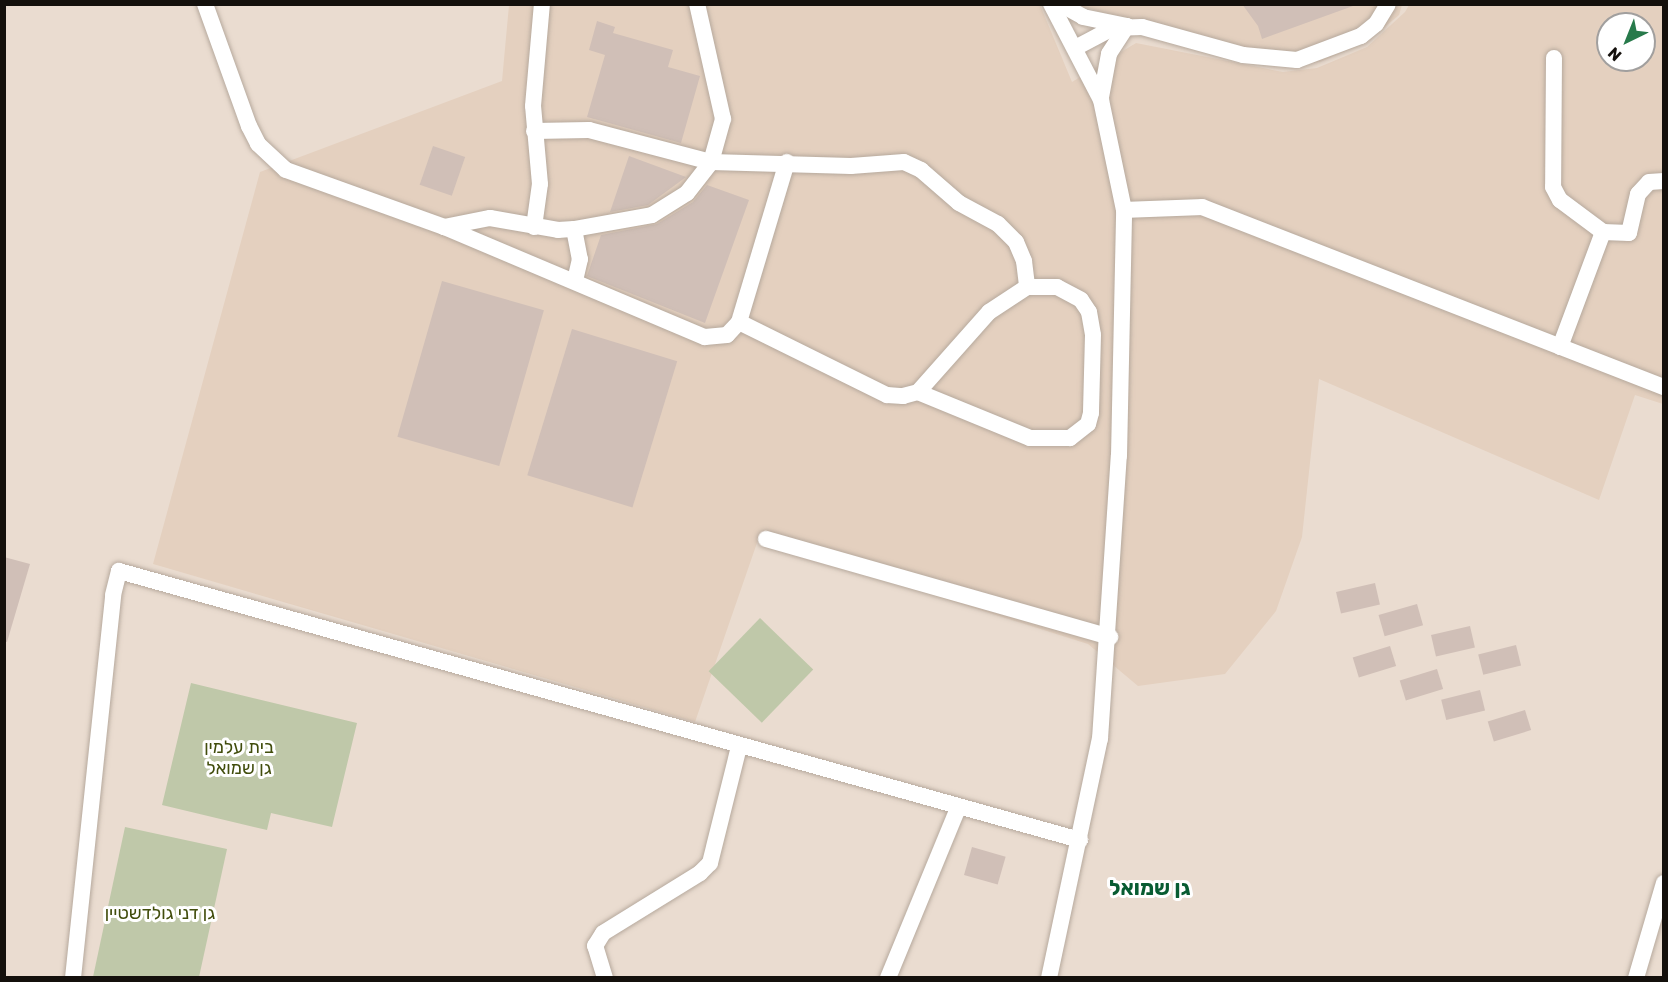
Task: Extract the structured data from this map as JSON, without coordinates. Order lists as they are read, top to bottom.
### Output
{
  "districts": ["גן שמואל"],
  "parks": ["בית עלמין גן שמואל", "גן דני גולדשטיין"],
  "north": "bottom left"
}
